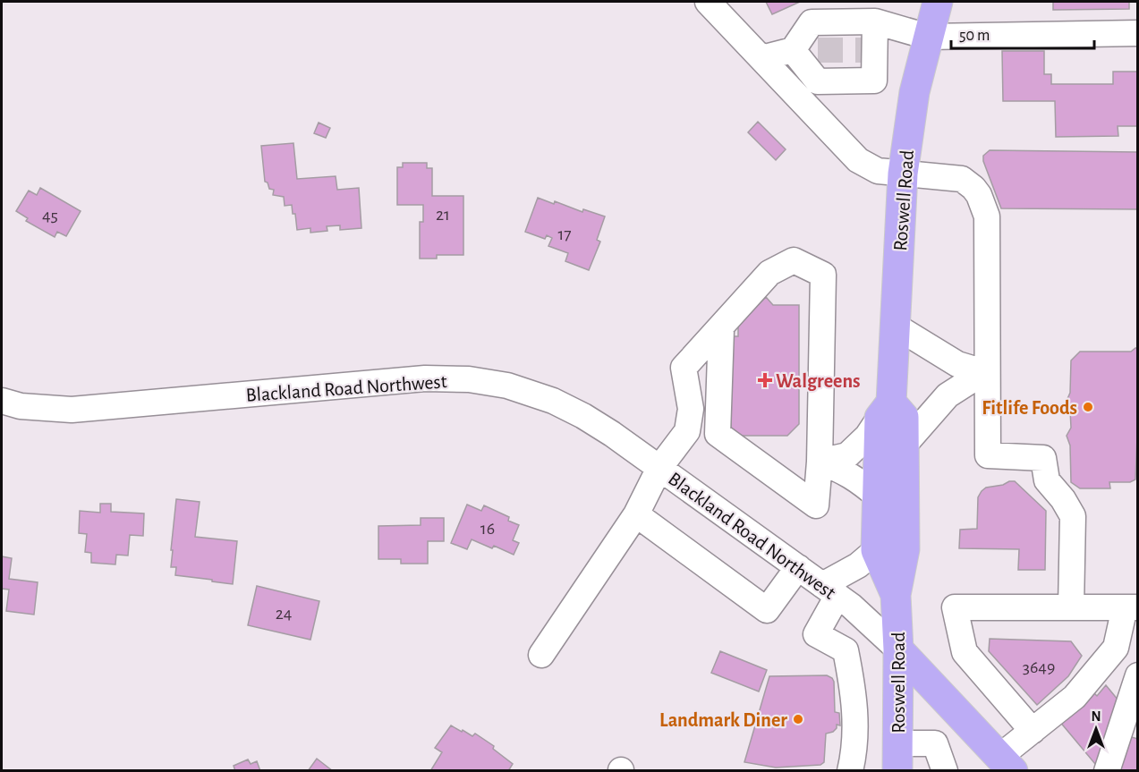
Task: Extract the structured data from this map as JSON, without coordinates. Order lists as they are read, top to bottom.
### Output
{
  "streets": {
    "main road": ["Roswell Road"],
    "street": ["Blackland Road Northwest"]
  },
  "crossings": [
    ["Roswell Road", "Blackland Road Northwest"]
  ],
  "places": {
    "health": ["Walgreens"],
    "other": ["Fitlife Foods", "Landmark Diner"]
  },
  "house_numbers": [
    "21",
    "45",
    "17",
    "16",
    "24",
    "3649"
  ],
  "scale_bar": "50 m",
  "north": "top"
}
